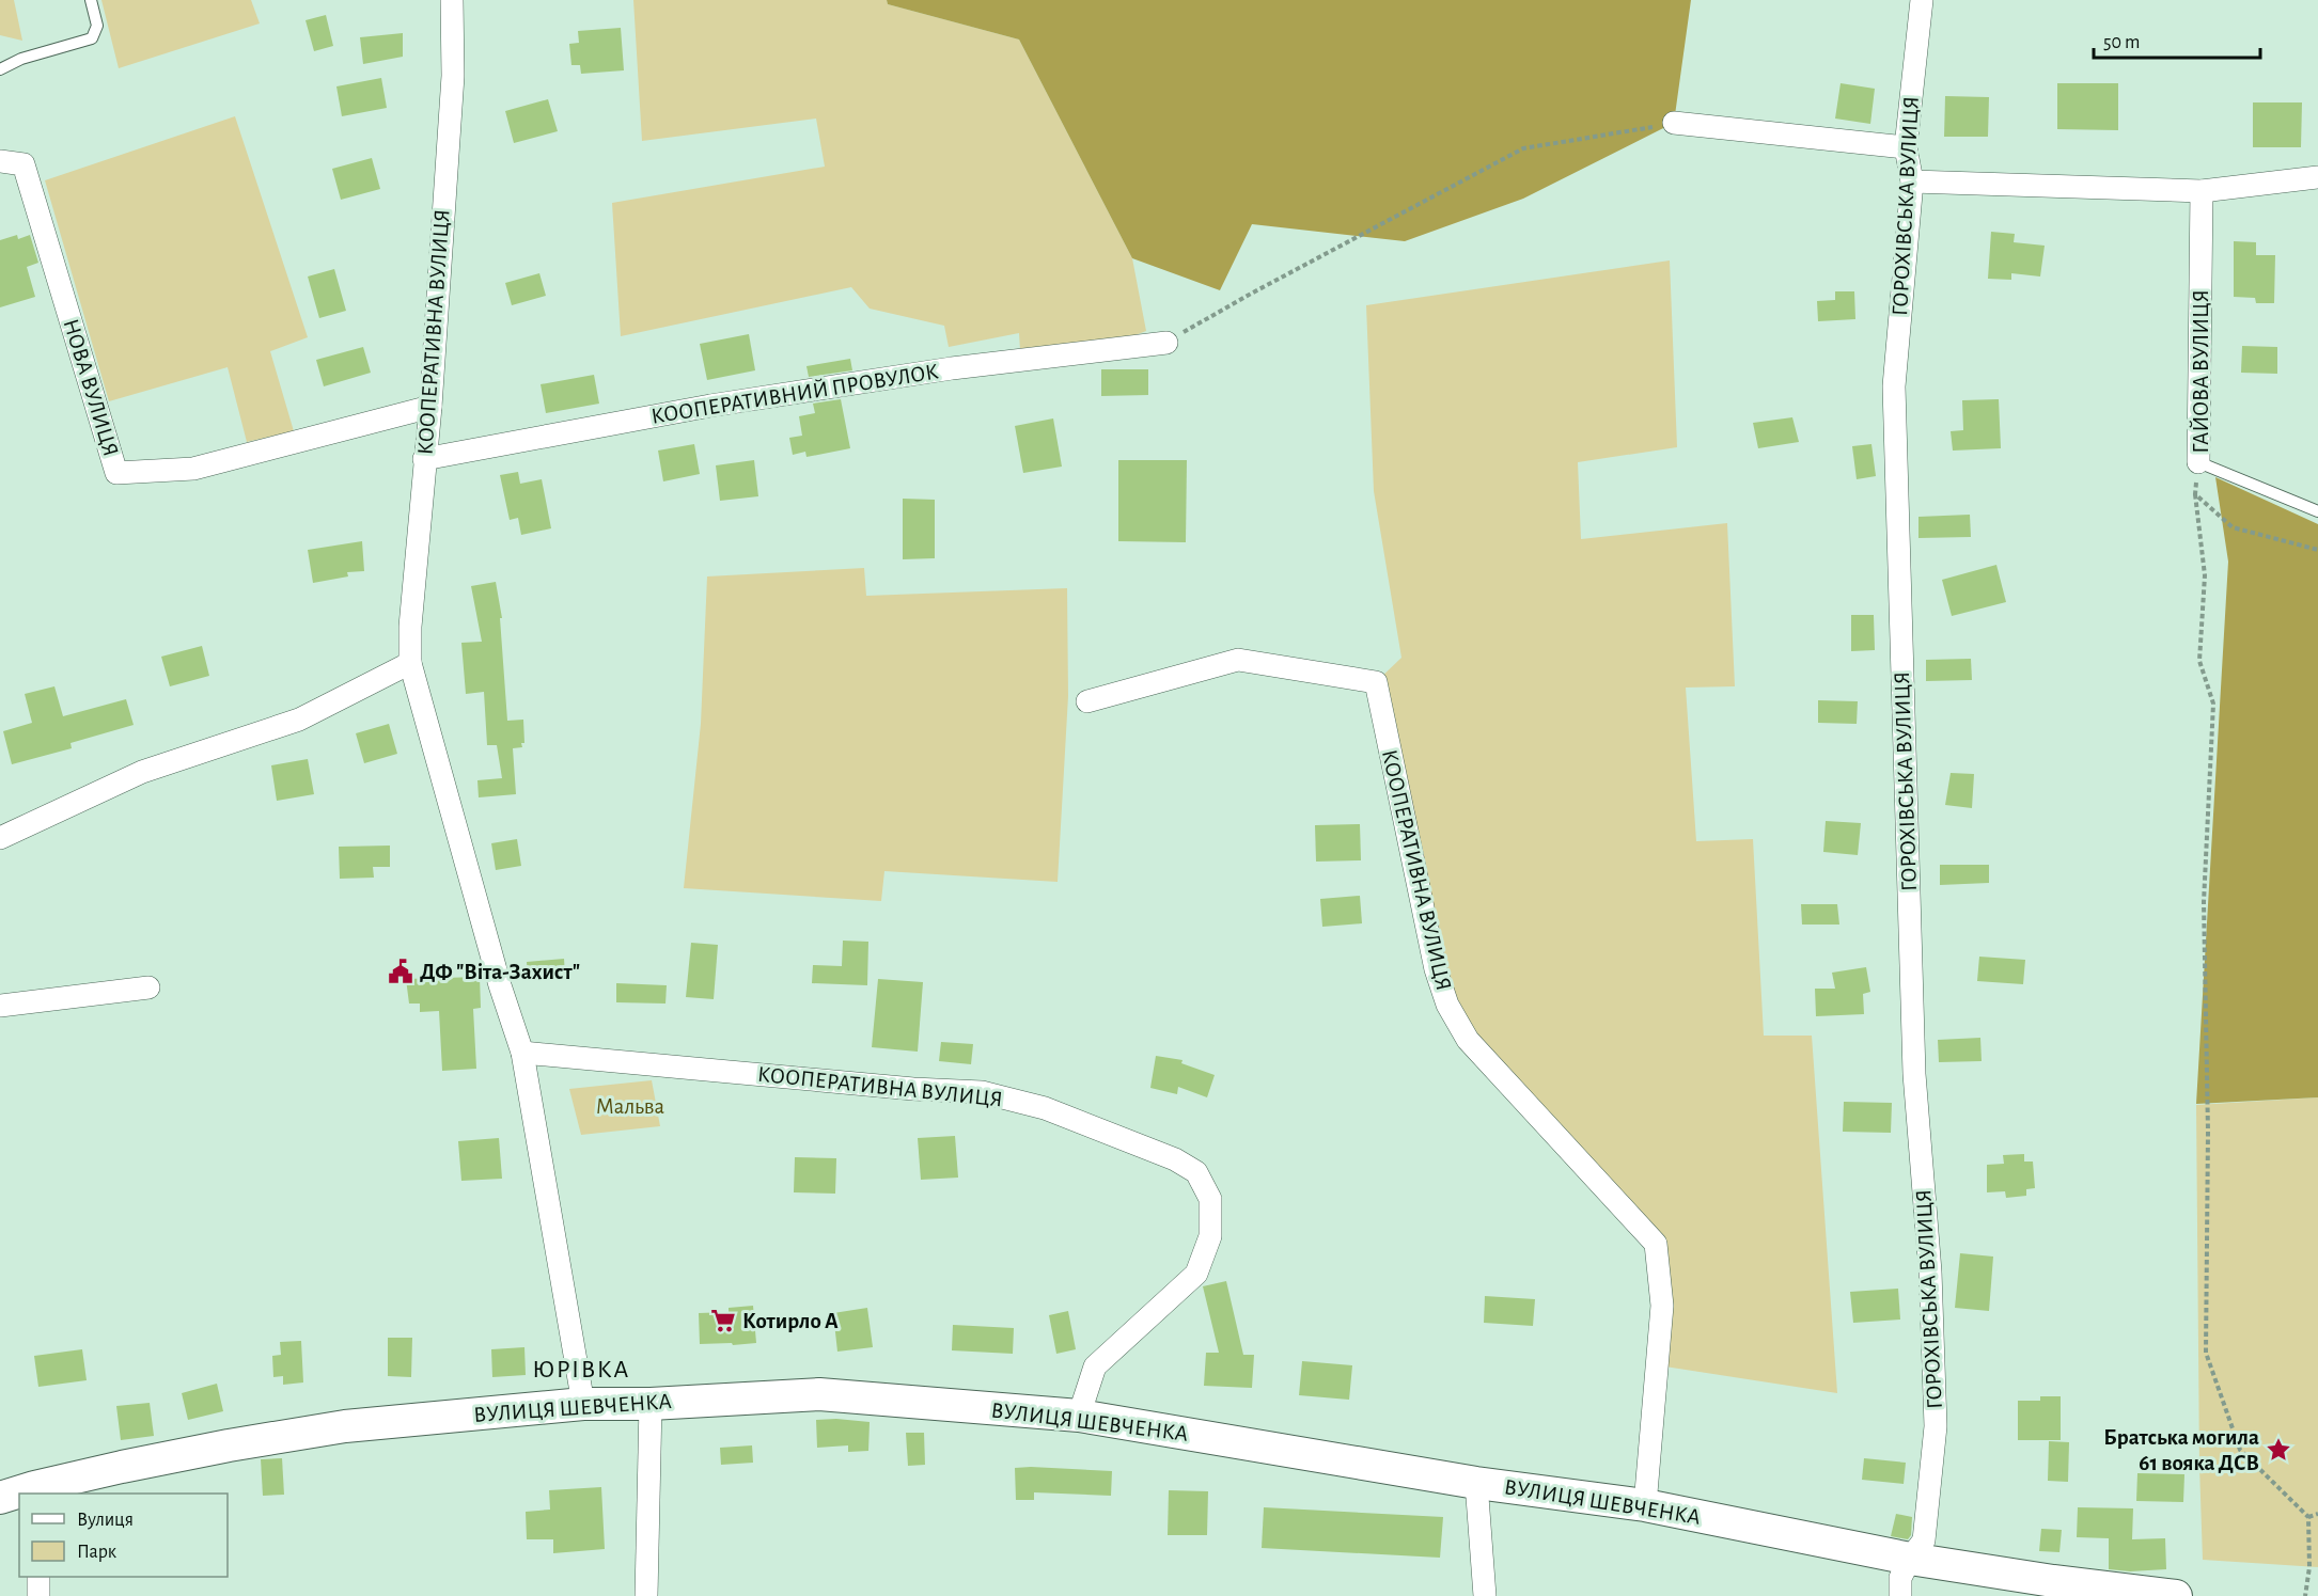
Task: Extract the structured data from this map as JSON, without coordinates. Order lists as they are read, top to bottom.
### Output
{
  "streets": {
    "street": [
      "ГОРОХІВСЬКА ВУЛИЦЯ",
      "КООПЕРАТИВНА ВУЛИЦЯ",
      "ГАЙОВА ВУЛИЦЯ",
      "НОВА ВУЛИЦЯ",
      "КООПЕРАТИВНИЙ ПРОВУЛОК",
      "ВУЛИЦЯ ШЕВЧЕНКА"
    ]
  },
  "crossings": [
    ["ГОРОХІВСЬКА ВУЛИЦЯ", "ВУЛИЦЯ ШЕВЧЕНКА"],
    ["КООПЕРАТИВНА ВУЛИЦЯ", "НОВА ВУЛИЦЯ"],
    ["КООПЕРАТИВНА ВУЛИЦЯ", "КООПЕРАТИВНИЙ ПРОВУЛОК"],
    ["КООПЕРАТИВНА ВУЛИЦЯ", "ВУЛИЦЯ ШЕВЧЕНКА"]
  ],
  "districts": ["ЮРІВКА"],
  "parks": ["Мальва"],
  "places": {
    "public building": ["ДФ \"Віта-Захист\""],
    "supermarket": ["Котирло А"],
    "place": ["Братська могила 61 вояка ДСВ"]
  },
  "legend": ["Вулиця", "Парк"],
  "scale_bar": "50 m"
}
